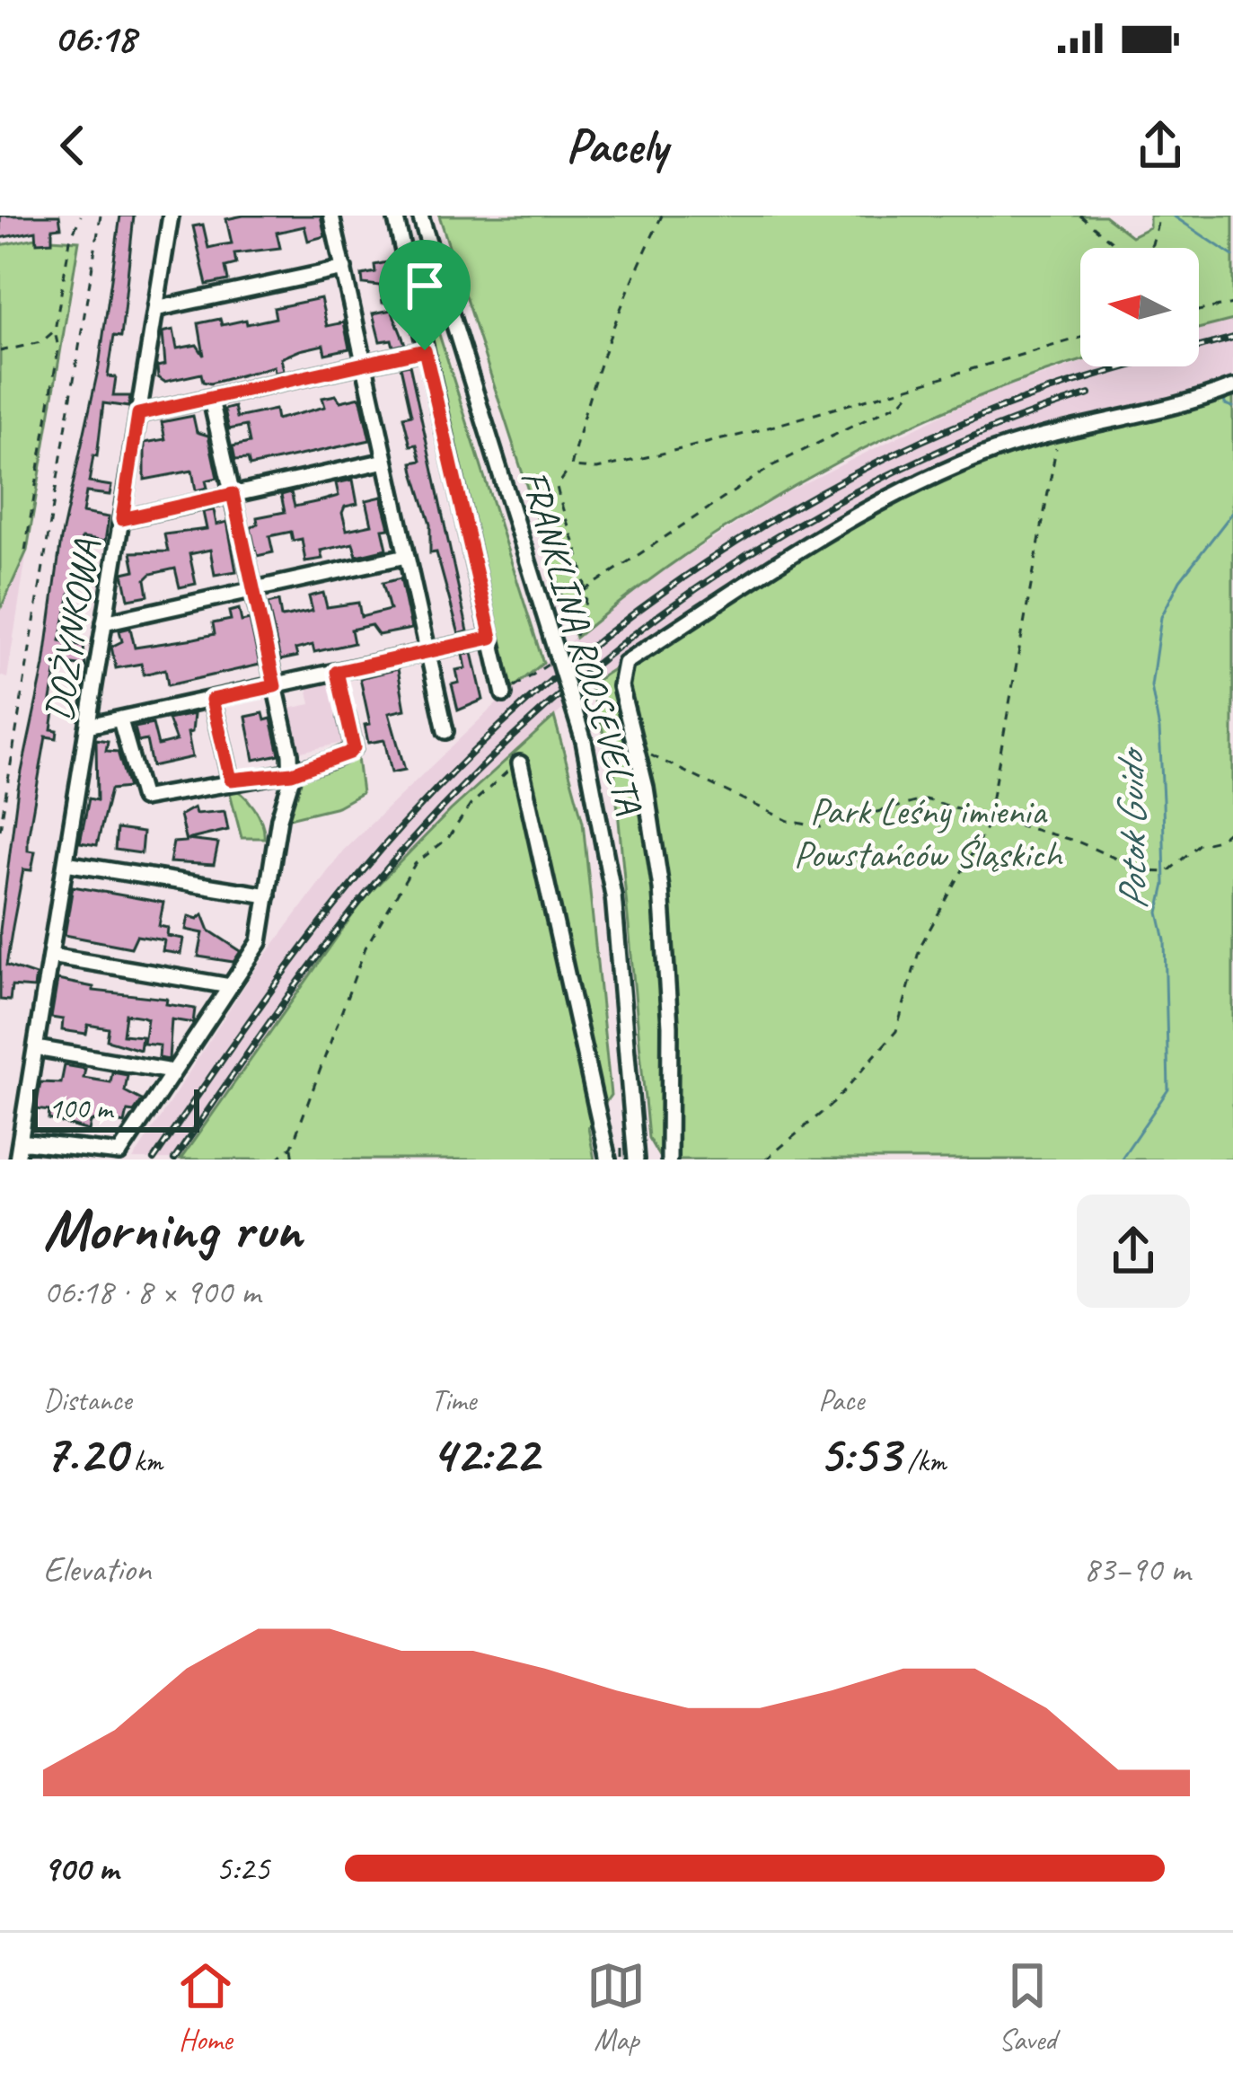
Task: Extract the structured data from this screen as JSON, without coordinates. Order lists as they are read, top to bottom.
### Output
{
  "streets": {
    "street": ["DOŻYNKOWA", "FRANKLINA ROOSEVELTA"]
  },
  "water": ["Potok Guido"],
  "parks": ["Park Leśny imienia Powstańców Śląskich"],
  "scale_bar": "100 m",
  "north": "left",
  "page": {
    "status": "06:18",
    "header": "Pacely",
    "scale": "100 m",
    "heading": ["Morning run", "06:18 · 8 × 900 m"],
    "stats": [
      ["Distance", "7.20 km"],
      ["Time", "42:22"],
      ["Pace", "5:53 /km"]
    ],
    "chart": ["Elevation", "83–90 m"],
    "list": [
      {
        "name": "900 m",
        "note": "5:25"
      }
    ],
    "tabs": ["Home", "Map", "Saved"]
  }
}
